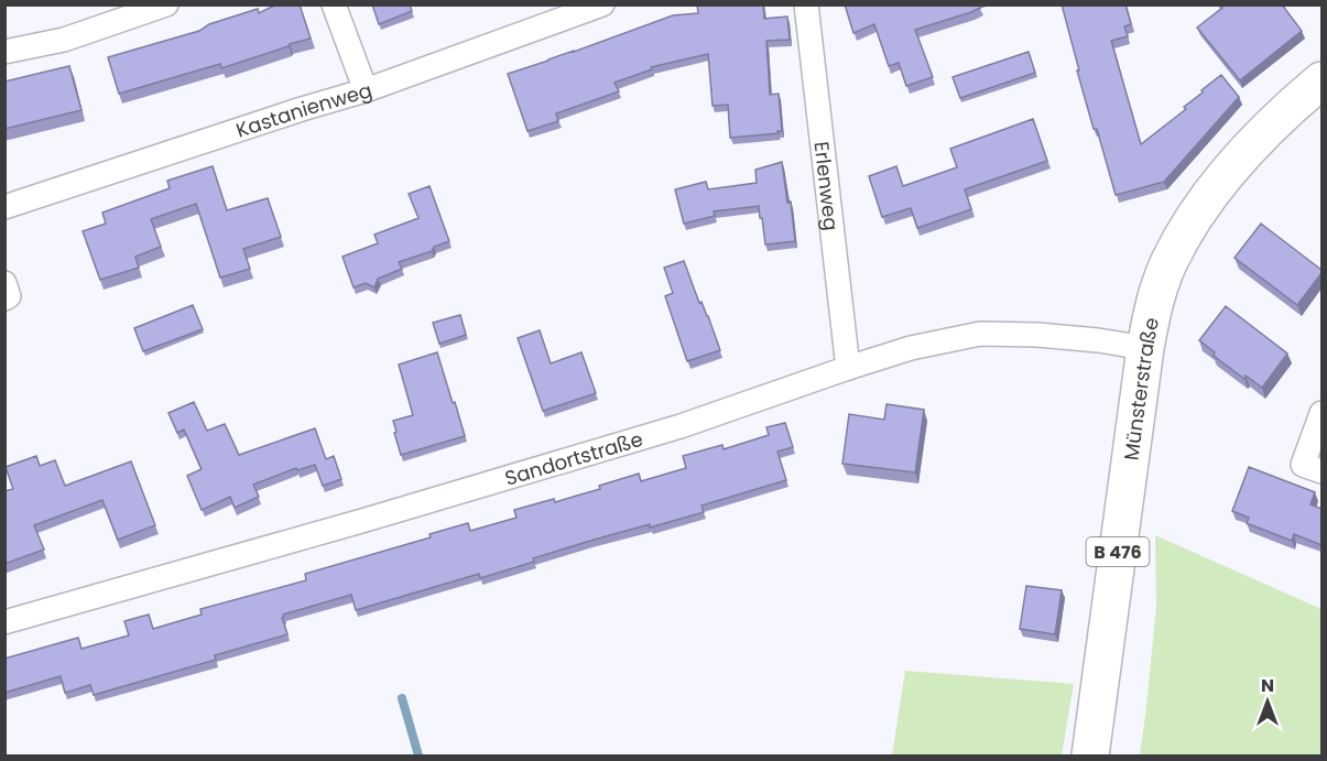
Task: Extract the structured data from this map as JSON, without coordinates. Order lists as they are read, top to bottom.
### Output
{
  "streets": {
    "main road": ["Münsterstraße", "B 476"],
    "street": ["Kastanienweg", "Erlenweg", "Sandortstraße"]
  },
  "crossings": [
    ["Erlenweg", "Sandortstraße"],
    ["Münsterstraße", "Sandortstraße"]
  ],
  "north": "top"
}
